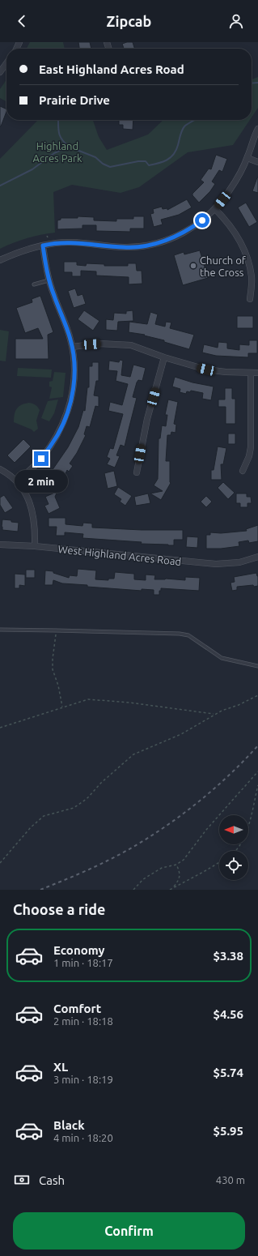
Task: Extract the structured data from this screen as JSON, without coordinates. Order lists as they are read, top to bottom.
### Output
{
  "streets": {
    "street": ["West Highland Acres Road"]
  },
  "parks": ["Highland Acres Park"],
  "places": ["Church of the Cross"],
  "north": "left",
  "page": {
    "header": "Zipcab",
    "banner": ["East Highland Acres Road", "Prairie Drive"],
    "bubble": "2 min",
    "heading": "Choose a ride",
    "list": [
      {
        "name": "Economy",
        "note": "1 min · 18:17",
        "value": "$3.38"
      },
      {
        "name": "Comfort",
        "note": "2 min · 18:18",
        "value": "$4.56"
      },
      {
        "name": "XL",
        "note": "3 min · 18:19",
        "value": "$5.74"
      },
      {
        "name": "Black",
        "note": "4 min · 18:20",
        "value": "$5.95"
      }
    ],
    "pay": ["Cash", "430 m"],
    "buttons": "Confirm"
  }
}
